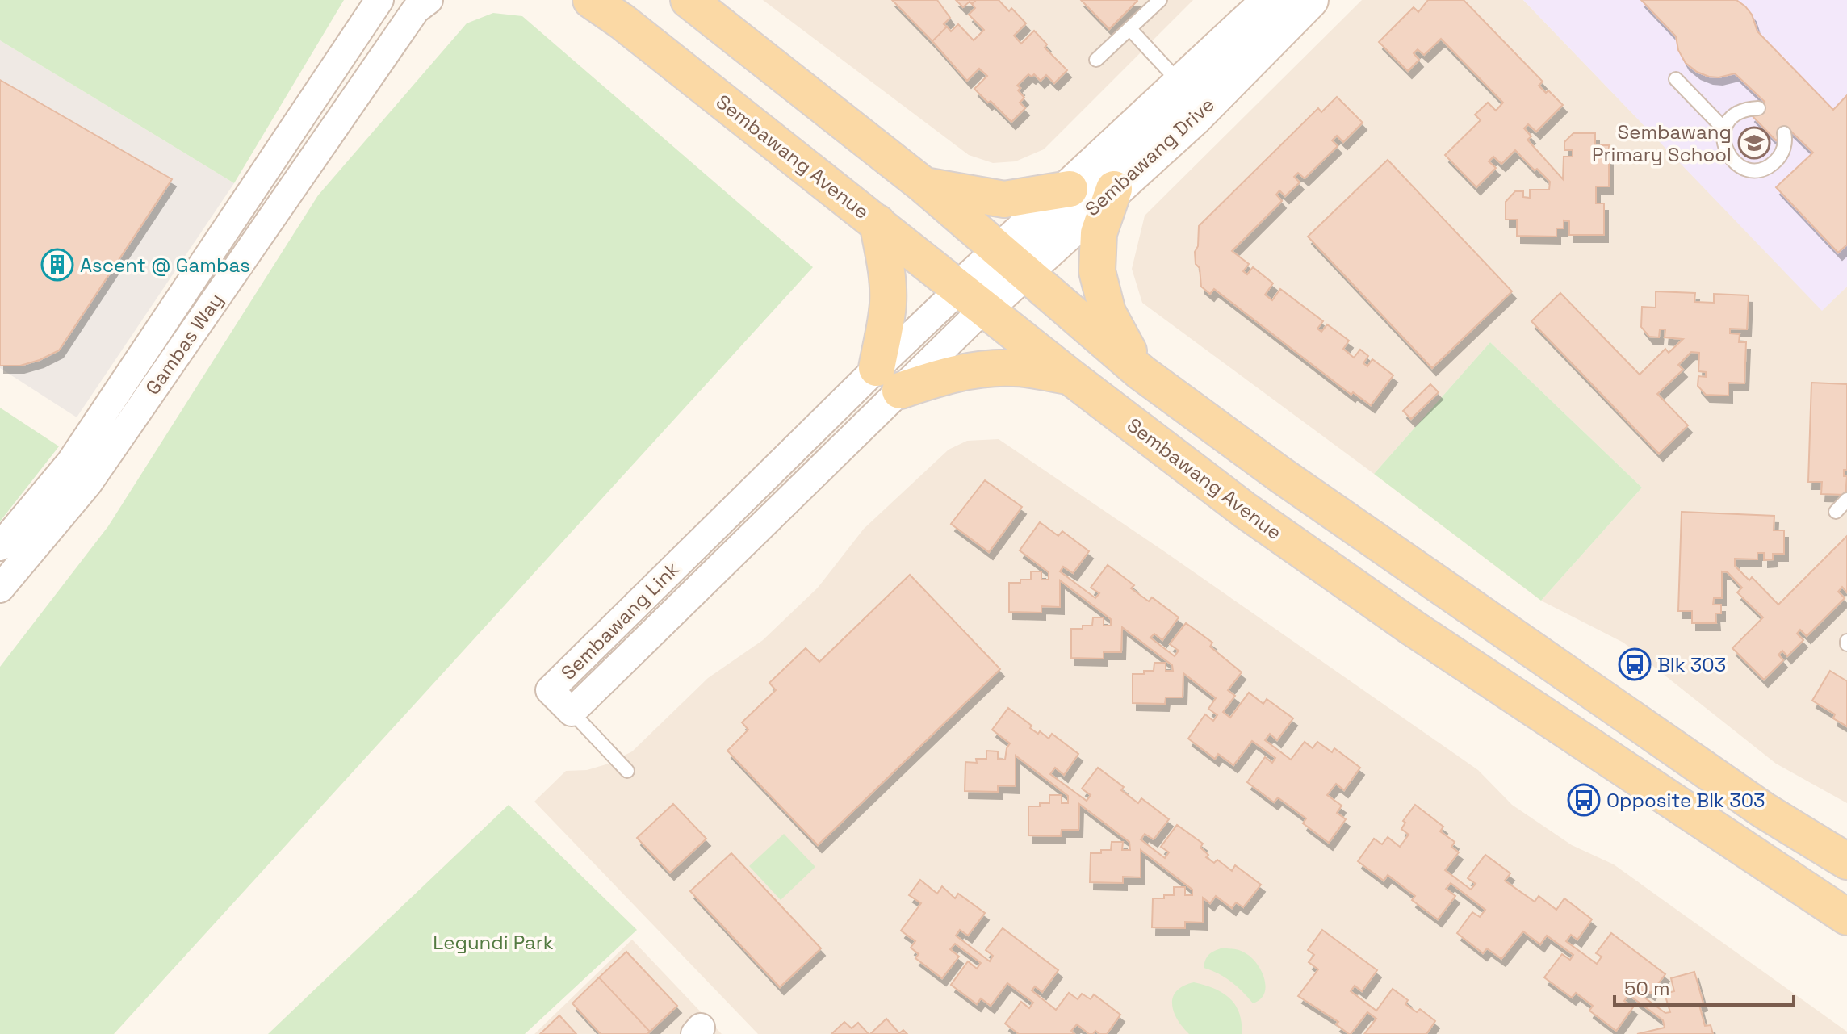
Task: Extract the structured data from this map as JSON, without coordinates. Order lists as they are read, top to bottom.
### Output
{
  "streets": {
    "main road": ["Sembawang Avenue", "Sembawang Drive"],
    "street": ["Gambas Way", "Sembawang Link"]
  },
  "crossings": [
    ["Sembawang Avenue", "Sembawang Drive"],
    ["Sembawang Avenue", "Sembawang Link"],
    ["Sembawang Drive", "Sembawang Link"]
  ],
  "parks": ["Legundi Park"],
  "places": {
    "school or university": ["Sembawang Primary School"],
    "building": ["Ascent @ Gambas"],
    "bus stop": ["Blk 303", "Opposite Blk 303"]
  },
  "scale_bar": "50 m"
}
